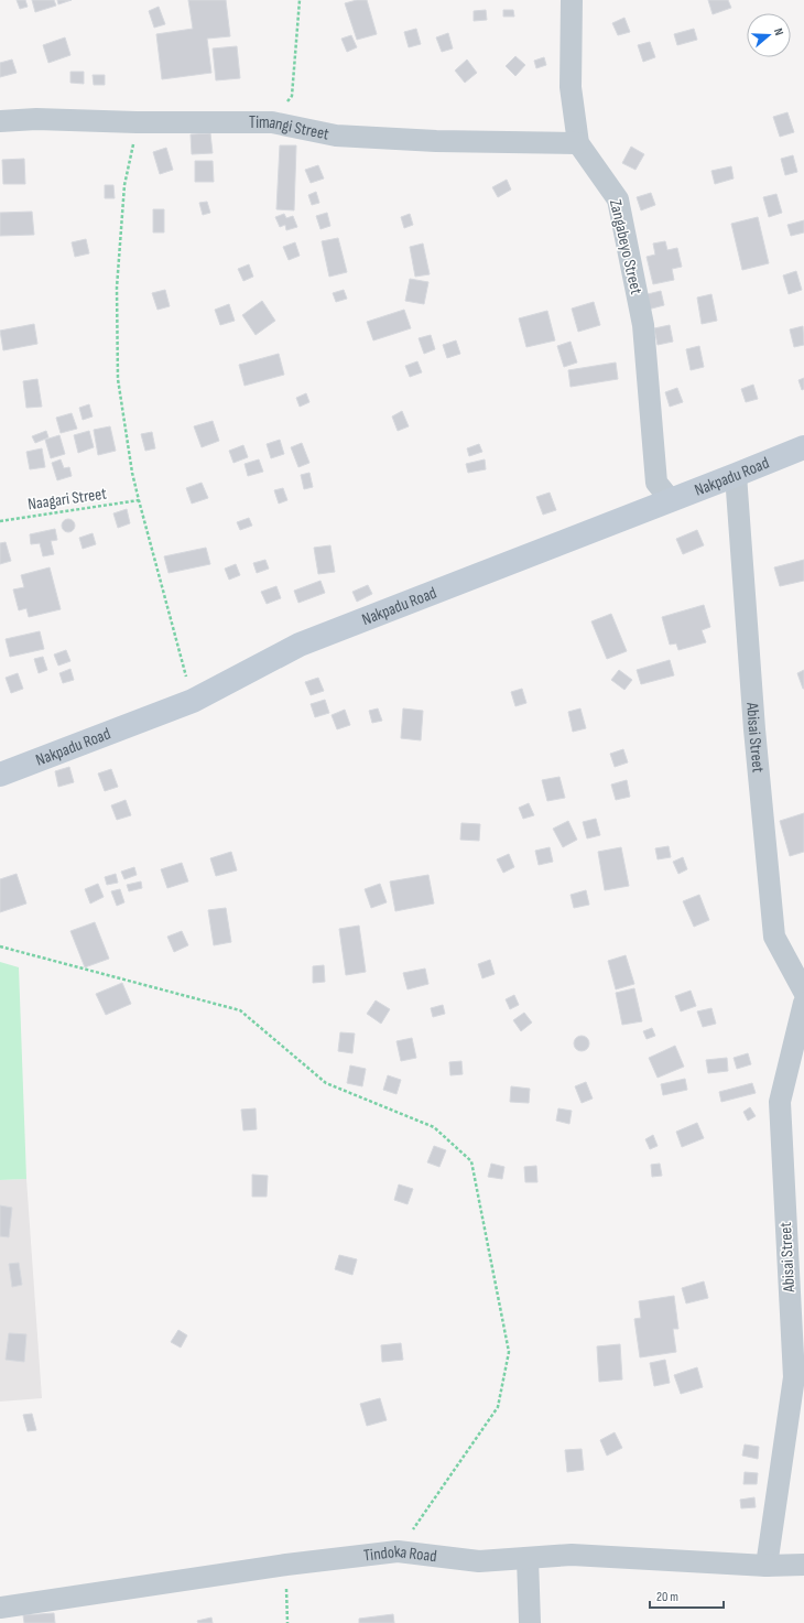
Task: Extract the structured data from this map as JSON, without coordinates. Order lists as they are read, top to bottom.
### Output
{
  "streets": {
    "street": [
      "Timangi Street",
      "Zangabeyo Street",
      "Nakpadu Road",
      "Abisai Street",
      "Tindoka Road"
    ],
    "path": ["Naagari Street"]
  },
  "crossings": [
    ["Timangi Street", "Zangabeyo Street"],
    ["Zangabeyo Street", "Nakpadu Road"],
    ["Nakpadu Road", "Abisai Street"],
    ["Abisai Street", "Tindoka Road"]
  ],
  "scale_bar": "20 m",
  "north": "right"
}
